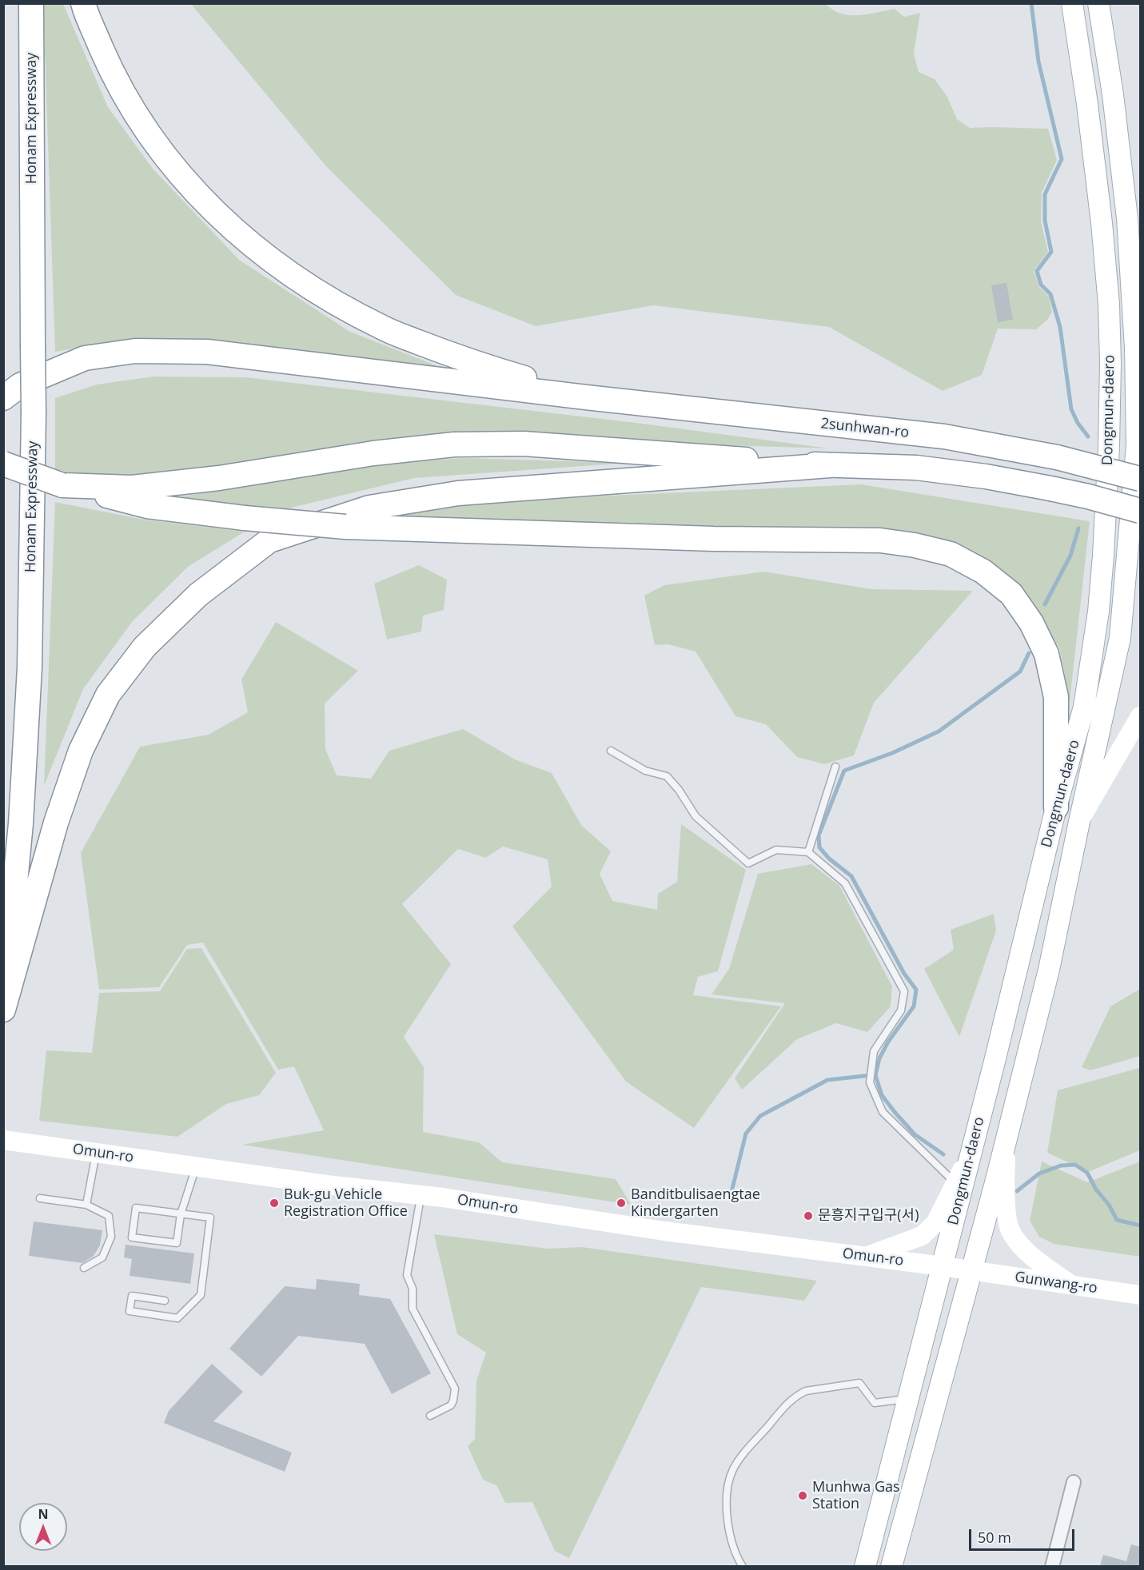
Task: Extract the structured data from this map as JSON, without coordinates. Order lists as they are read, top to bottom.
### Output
{
  "streets": {
    "highway": ["Honam Expressway", "2sunhwan-ro"],
    "main road": ["Dongmun-daero", "Omun-ro", "Gunwang-ro"]
  },
  "crossings": [
    ["Dongmun-daero", "Omun-ro"],
    ["Dongmun-daero", "Gunwang-ro"],
    ["Omun-ro", "Gunwang-ro"]
  ],
  "places": [
    "Buk-gu Vehicle Registration Office",
    "Banditbulisaengtae Kindergarten",
    "문흥지구입구(서)",
    "Munhwa Gas Station"
  ],
  "scale_bar": "50 m",
  "north": "top"
}
